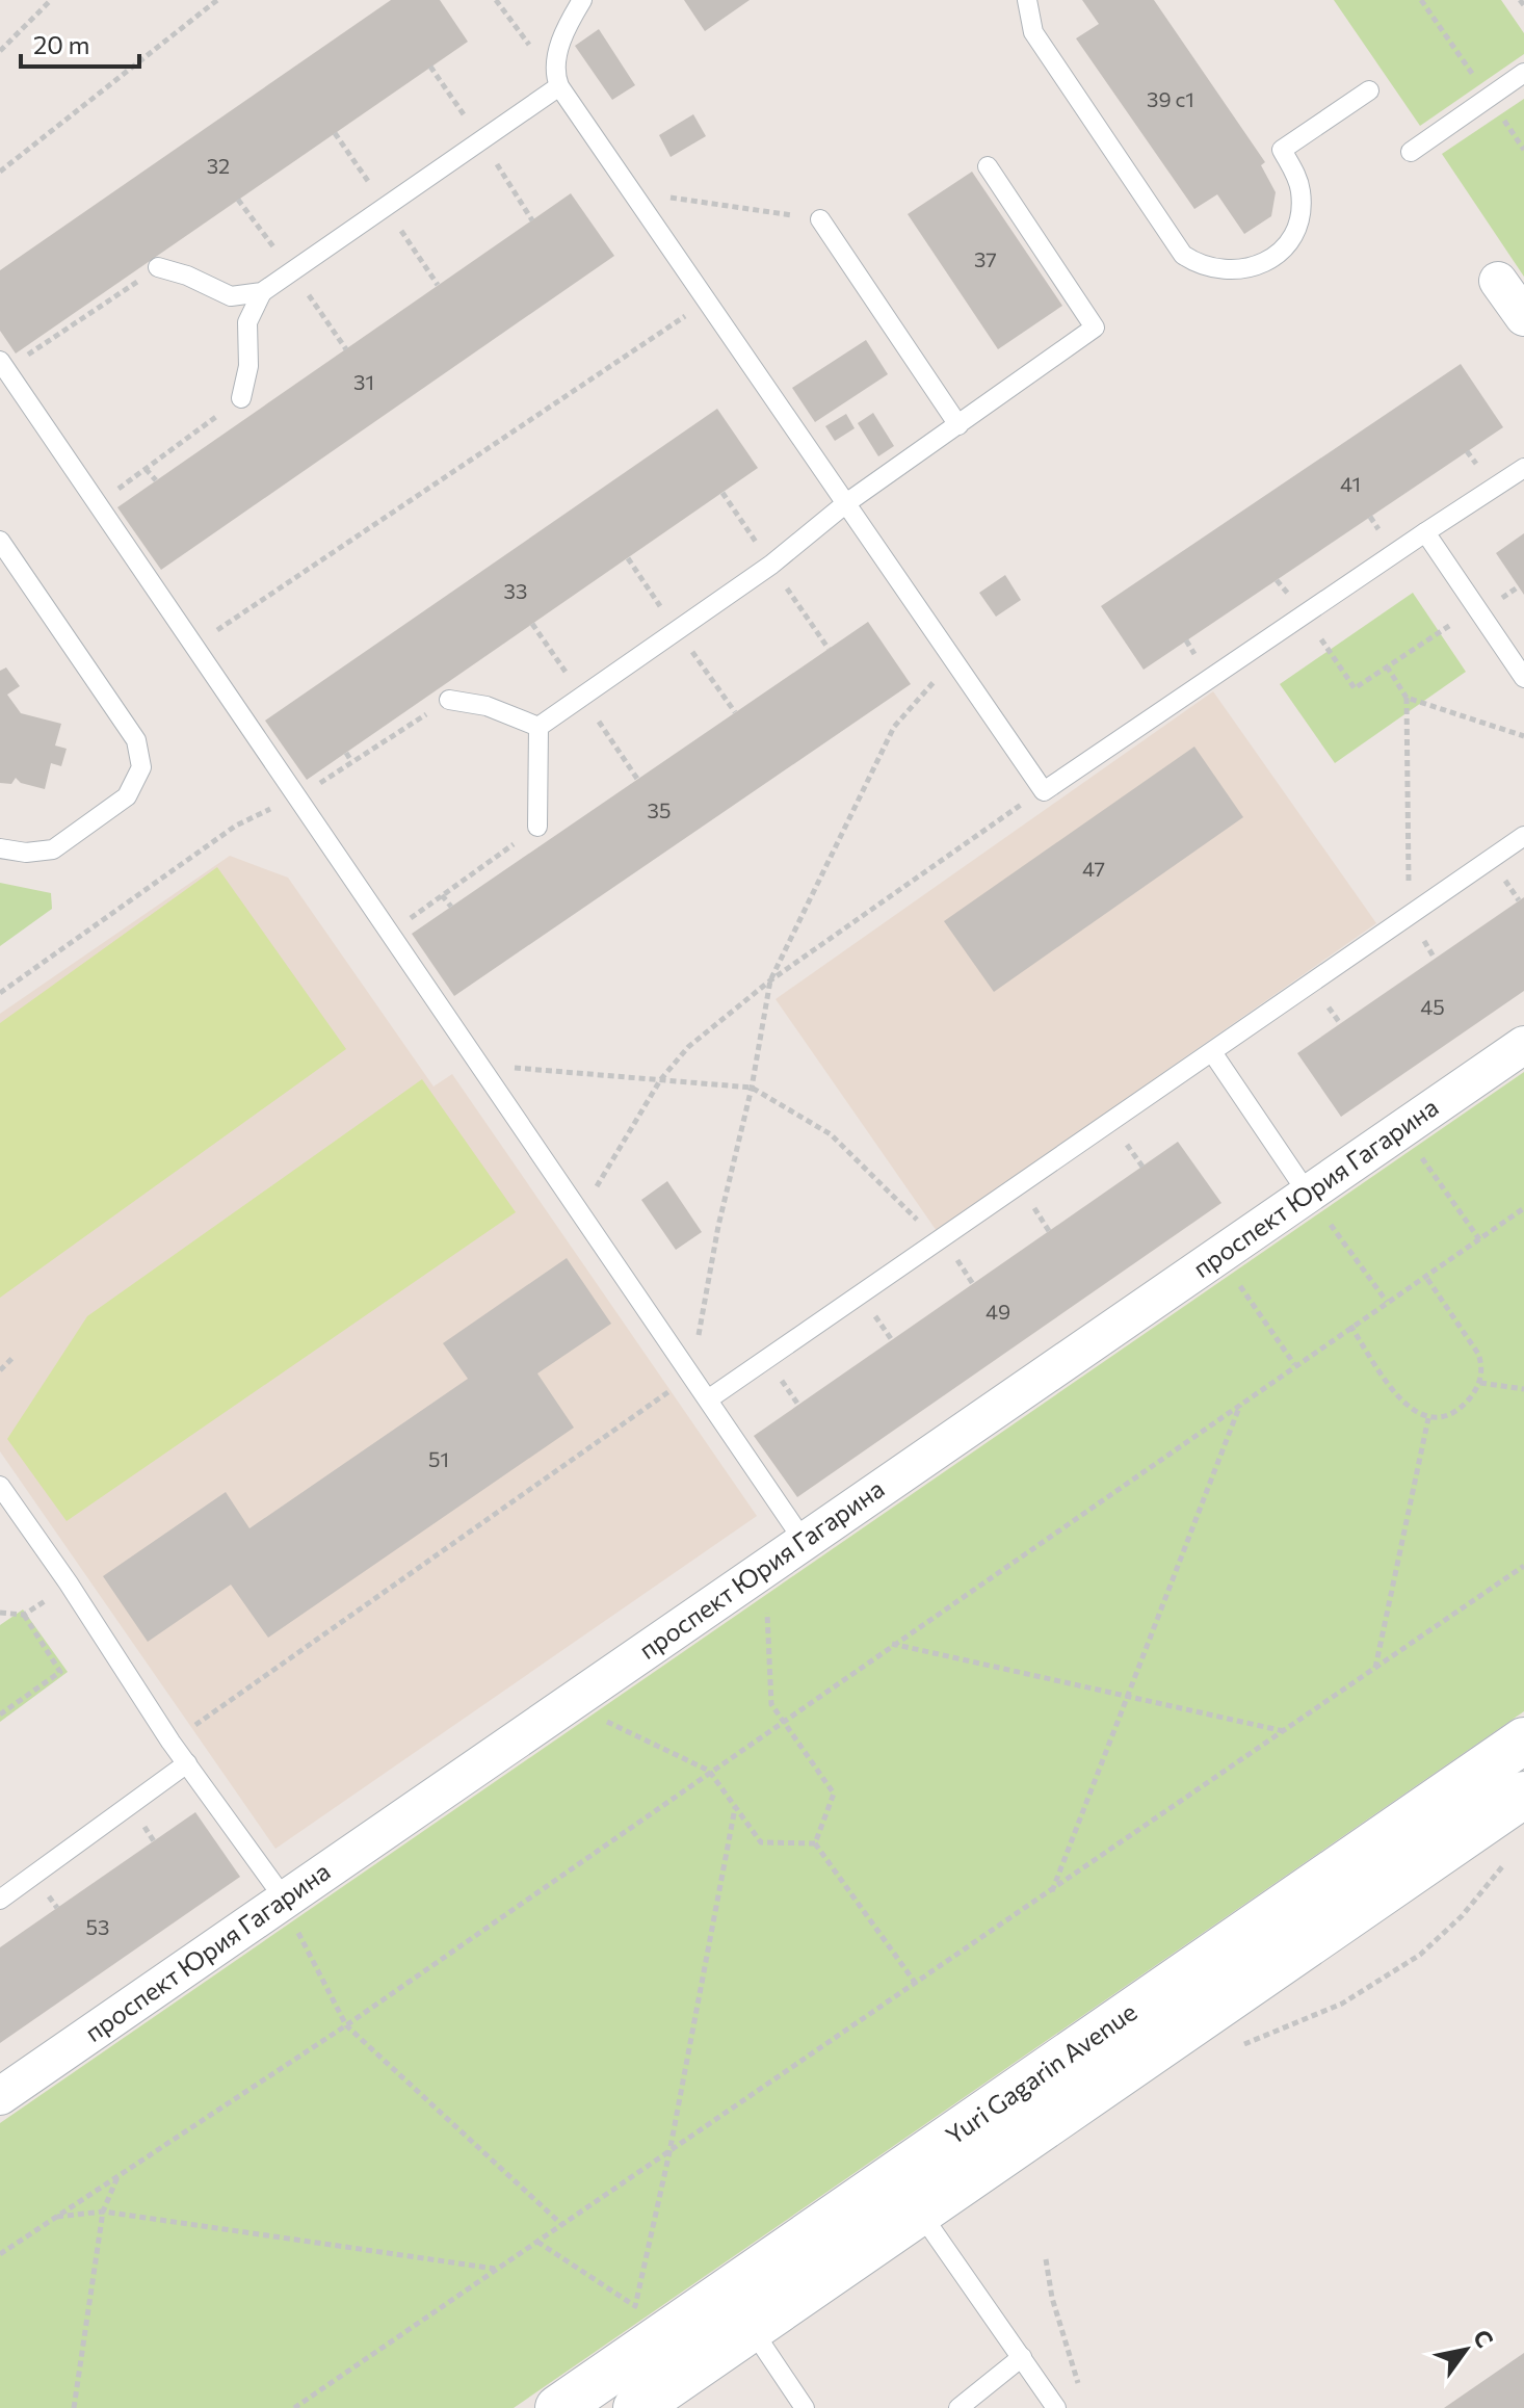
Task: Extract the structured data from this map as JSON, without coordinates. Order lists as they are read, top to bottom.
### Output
{
  "streets": {
    "main road": ["Yuri Gagarin Avenue"],
    "street": ["проспект Юрия Гагарина"]
  },
  "house_numbers": [
    "39 с1",
    "32",
    "37",
    "31",
    "41",
    "33",
    "35",
    "47",
    "45",
    "49",
    "51",
    "53"
  ],
  "scale_bar": "20 m",
  "north": "top right"
}
